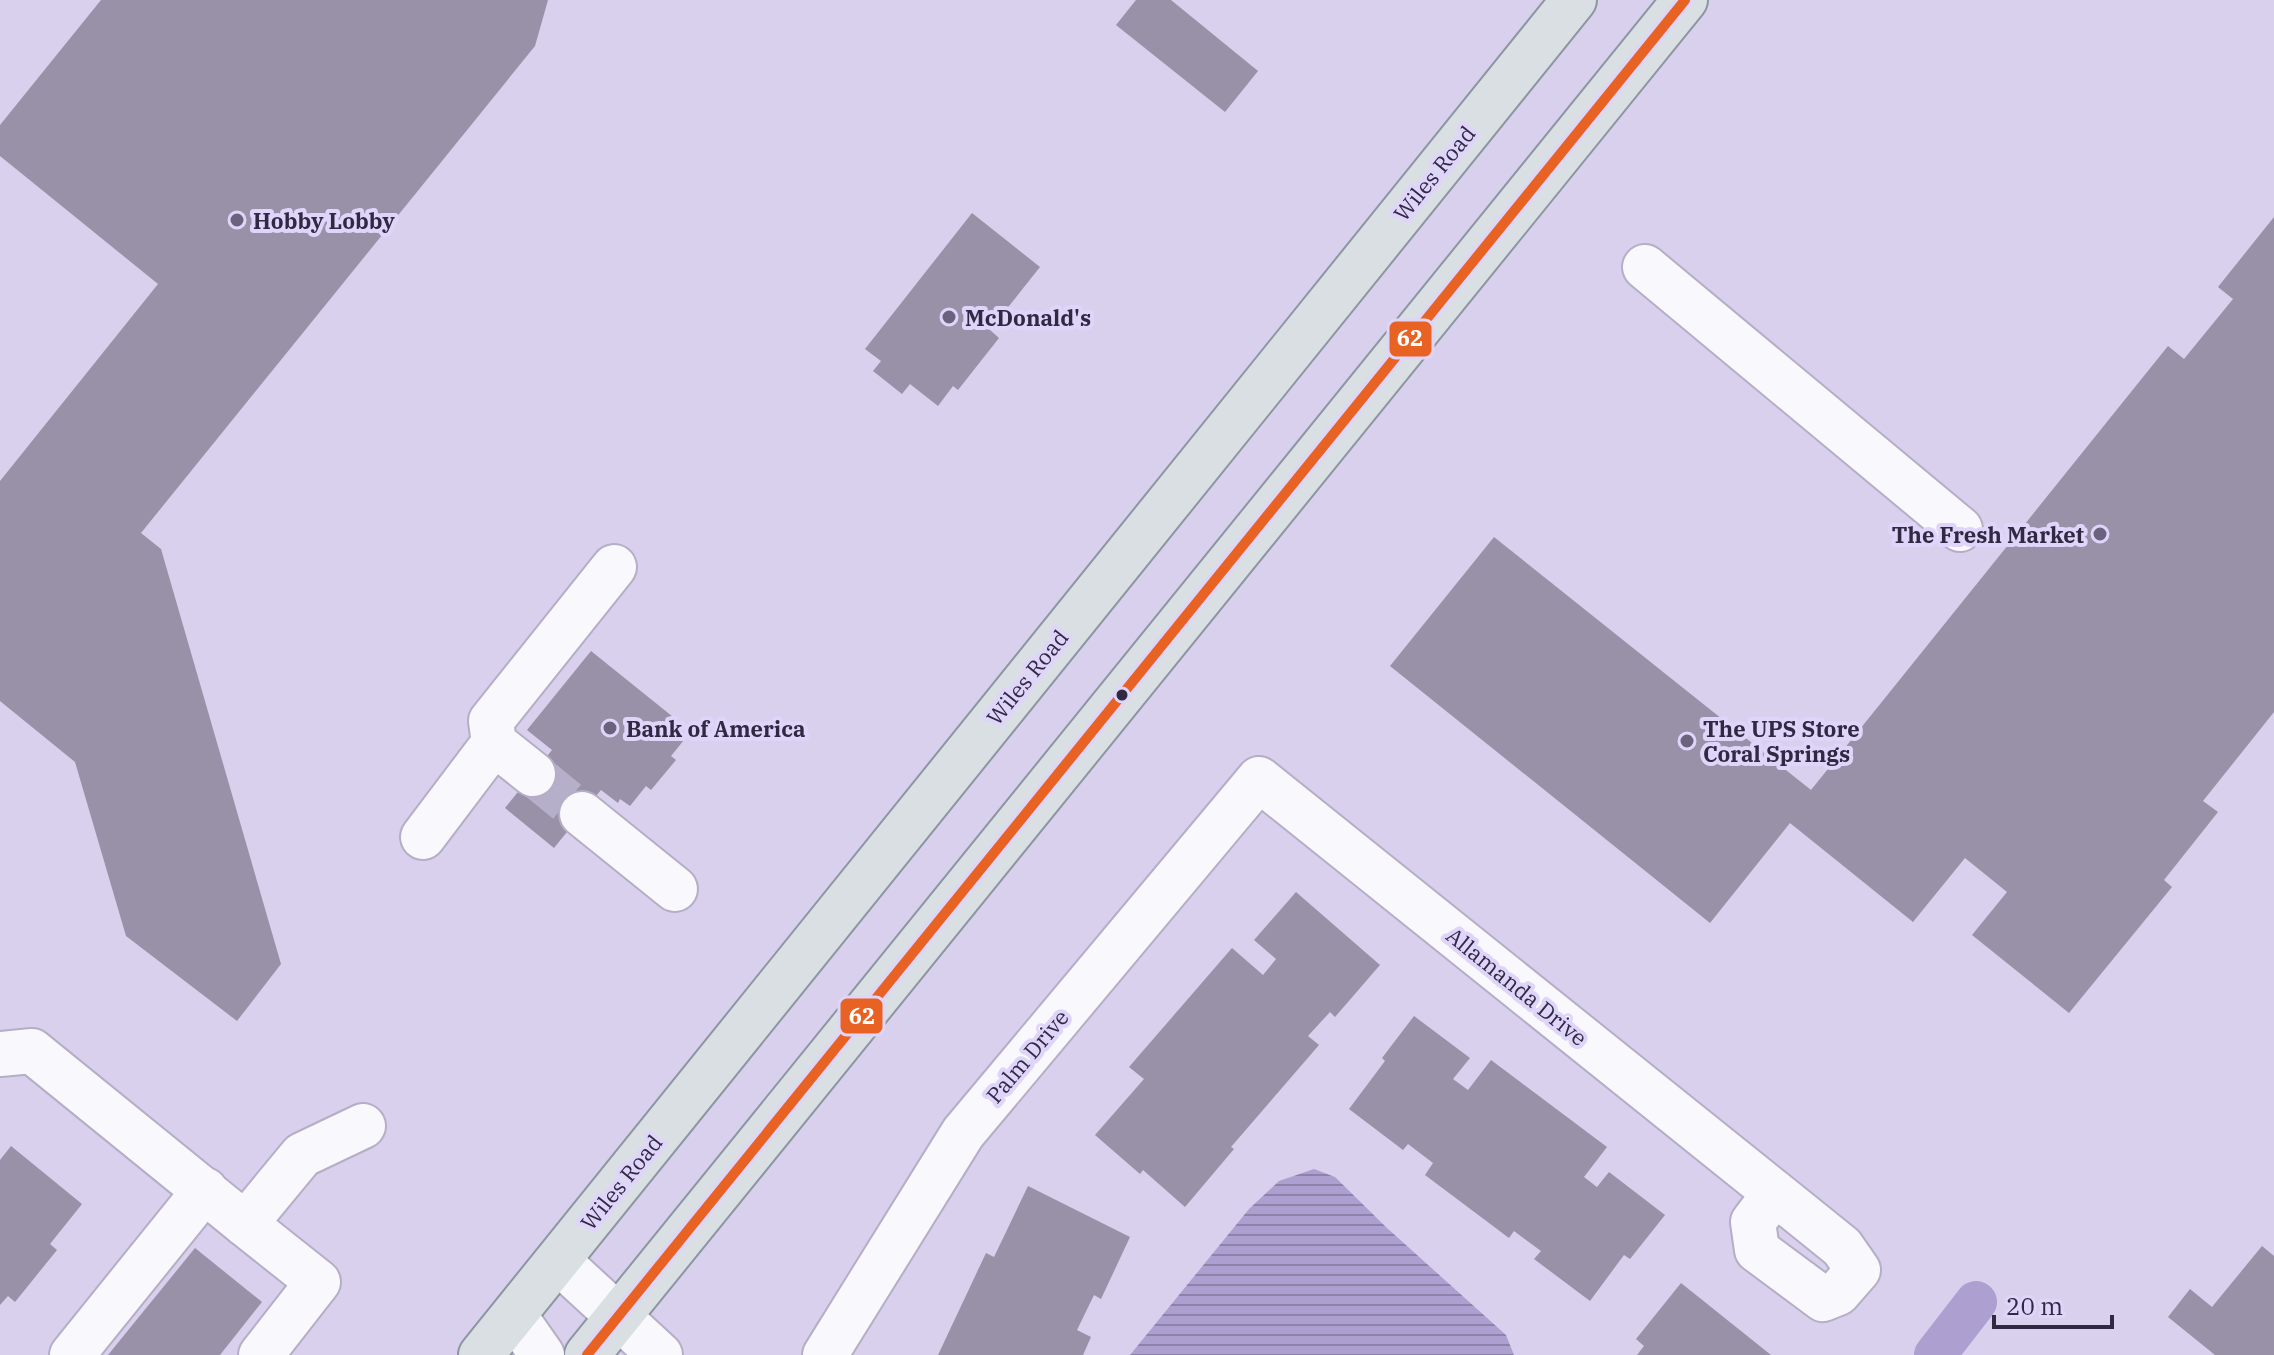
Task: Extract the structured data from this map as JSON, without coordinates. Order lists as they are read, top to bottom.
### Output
{
  "streets": {
    "main road": ["Wiles Road"],
    "street": ["Allamanda Drive", "Palm Drive"]
  },
  "crossings": [
    ["Allamanda Drive", "Palm Drive"]
  ],
  "places": [
    "Hobby Lobby",
    "McDonald's",
    "The Fresh Market",
    "Bank of America",
    "The UPS Store Coral Springs"
  ],
  "lines": ["transit line 62"],
  "scale_bar": "20 m"
}
